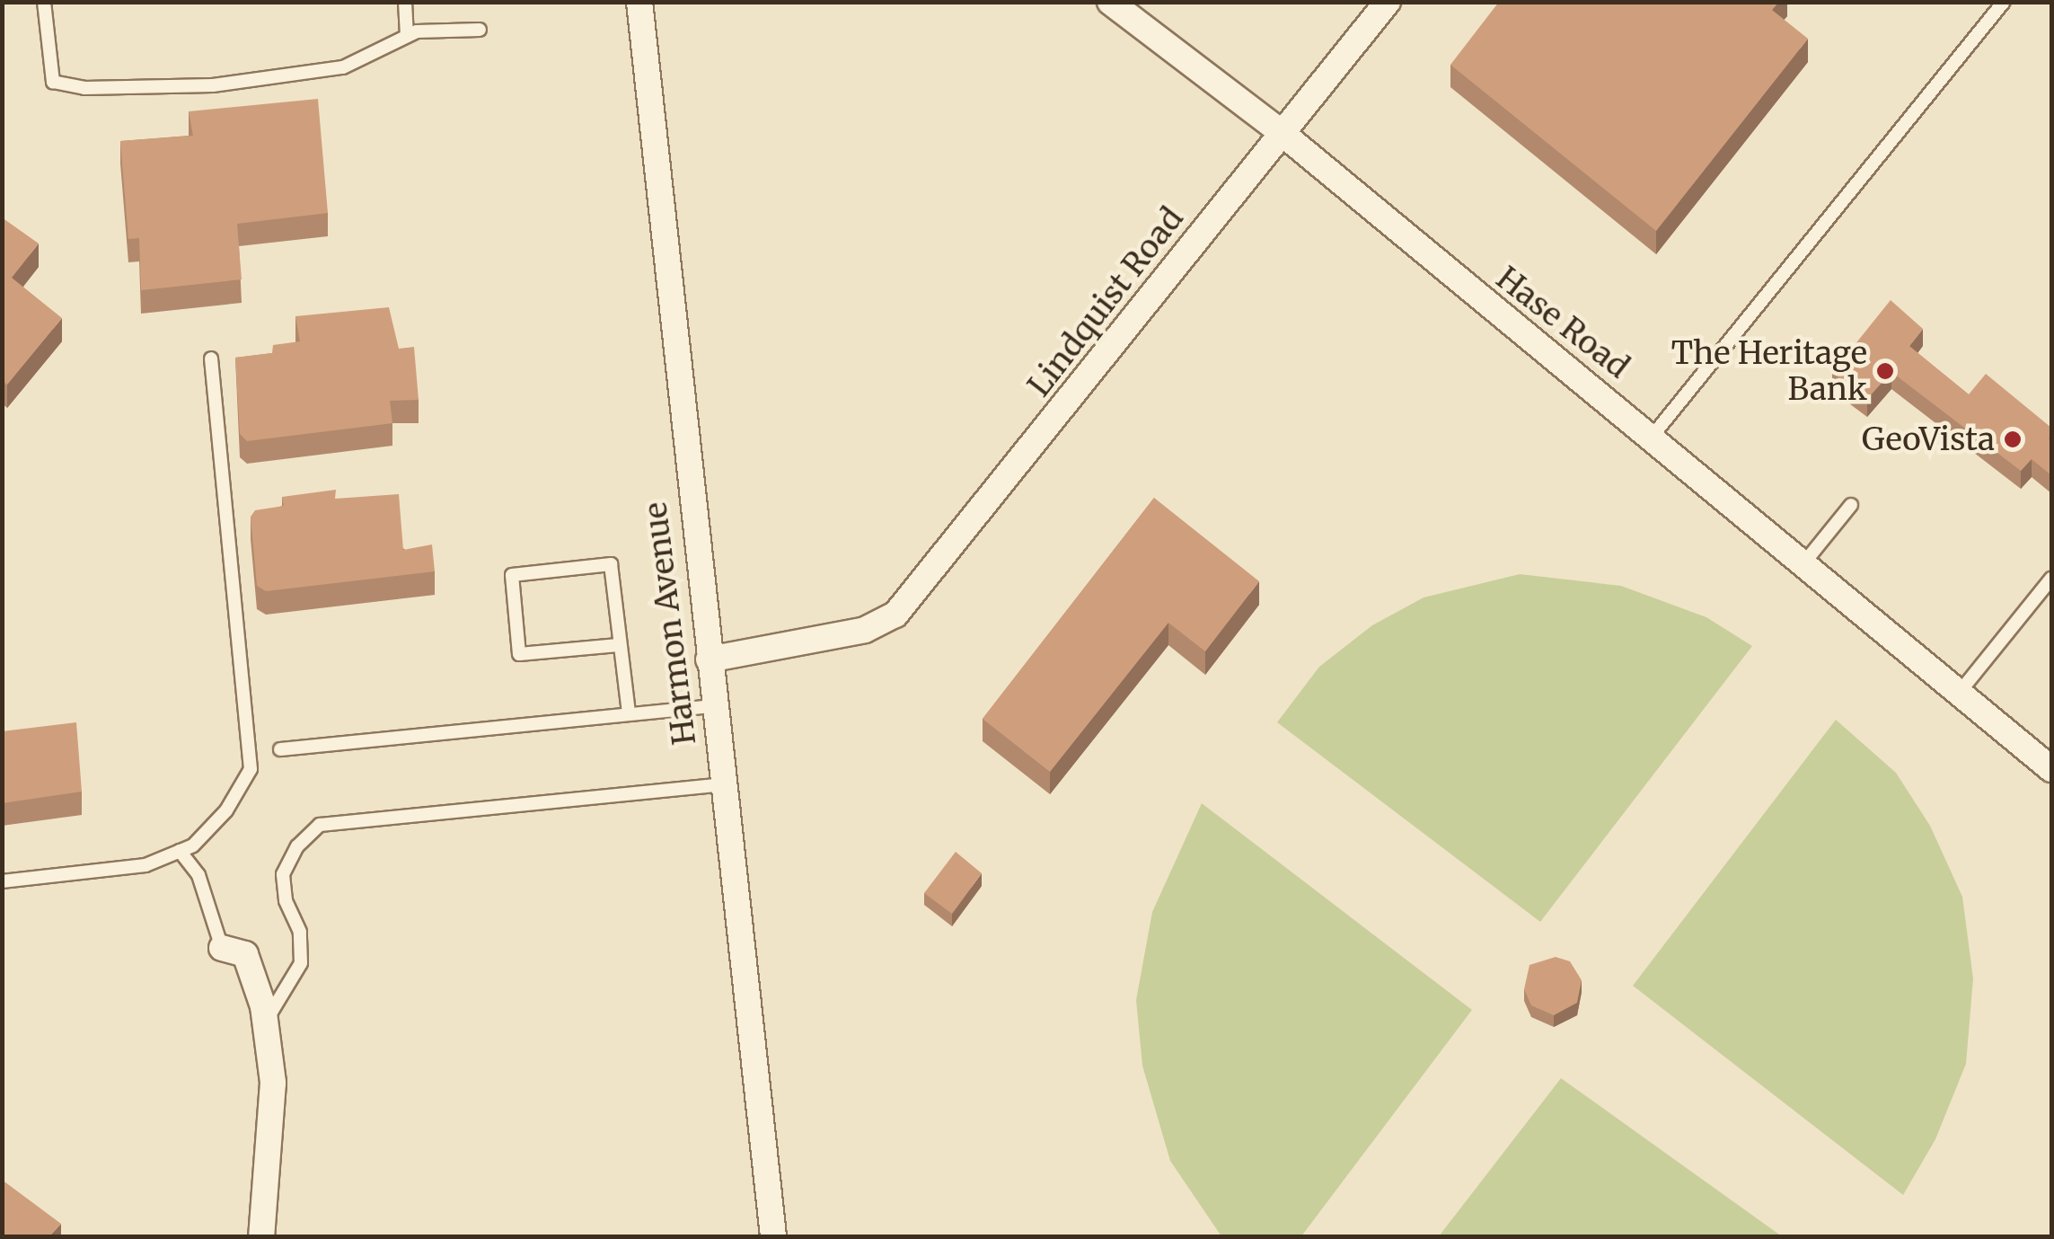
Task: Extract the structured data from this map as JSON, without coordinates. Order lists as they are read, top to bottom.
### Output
{
  "streets": {
    "street": ["Lindquist Road", "Hase Road", "Harmon Avenue"]
  },
  "crossings": [
    ["Lindquist Road", "Hase Road"],
    ["Lindquist Road", "Harmon Avenue"]
  ],
  "places": ["The Heritage Bank", "GeoVista"]
}
